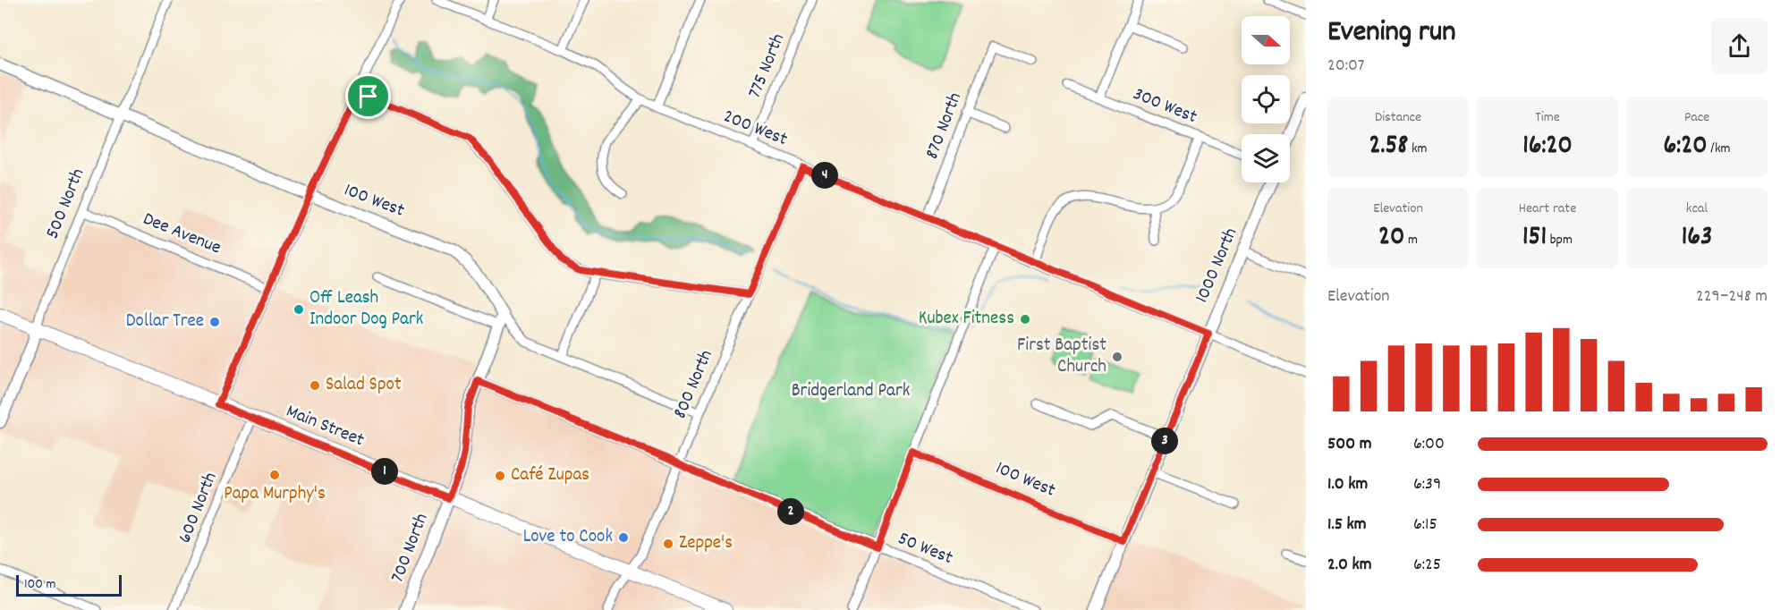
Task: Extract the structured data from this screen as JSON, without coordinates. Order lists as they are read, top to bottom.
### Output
{
  "streets": {
    "main road": ["Main Street"],
    "street": [
      "775 North",
      "300 West",
      "870 North",
      "200 West",
      "100 West",
      "500 North",
      "Dee Avenue",
      "1000 North",
      "800 North",
      "600 North",
      "700 North",
      "50 West"
    ]
  },
  "crossings": [
    ["775 North", "200 West"],
    ["870 North", "200 West"],
    ["200 West", "1000 North"],
    ["200 West", "800 North"],
    ["100 West", "500 North"],
    ["100 West", "1000 North"],
    ["100 West", "800 North"],
    ["100 West", "700 North"],
    ["500 North", "Dee Avenue"],
    ["500 North", "Main Street"],
    ["800 North", "Main Street"],
    ["800 North", "50 West"],
    ["Main Street", "600 North"],
    ["Main Street", "700 North"],
    ["700 North", "50 West"]
  ],
  "parks": ["Bridgerland Park"],
  "places": [
    "Off Leash Indoor Dog Park",
    "Kubex Fitness",
    "Dollar Tree",
    "First Baptist Church",
    "Salad Spot",
    "Papa Murphy's",
    "Café Zupas",
    "Love to Cook",
    "Zeppe's"
  ],
  "scale_bar": "100 m",
  "north": "right",
  "page": {
    "heading": ["Evening run", "20:07"],
    "stats": [
      ["Distance", "2.58 km"],
      ["Time", "16:20"],
      ["Pace", "6:20 /km"],
      ["Elevation", "20 m"],
      ["Heart rate", "151 bpm"],
      ["kcal", "163"]
    ],
    "pins": [
      "4",
      "3",
      "1",
      "2"
    ],
    "chart": ["Elevation", "229–248 m"],
    "list": [
      {
        "name": "500 m",
        "note": "6:00"
      },
      {
        "name": "1.0 km",
        "note": "6:39"
      },
      {
        "name": "1.5 km",
        "note": "6:15"
      },
      {
        "name": "2.0 km",
        "note": "6:25"
      }
    ],
    "scale": "100 m"
  }
}
